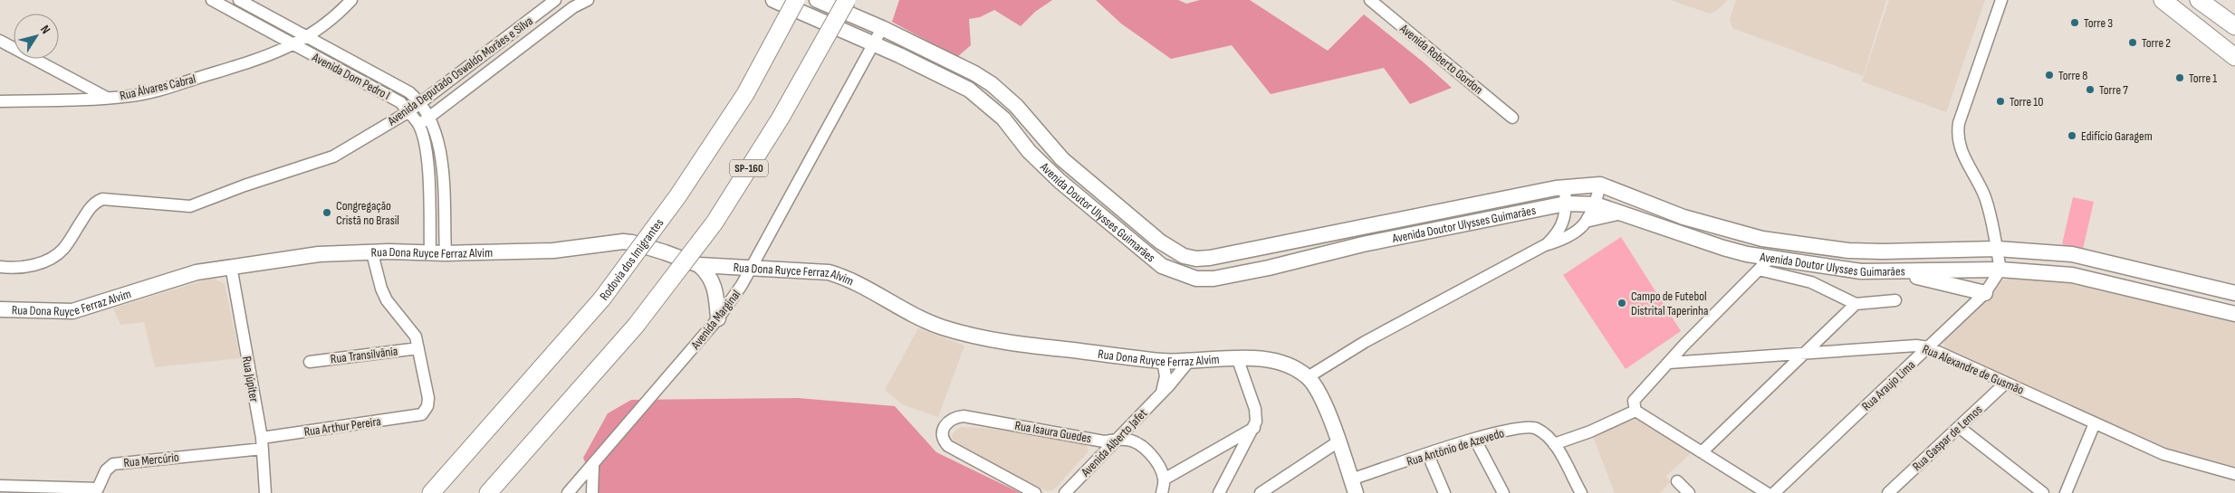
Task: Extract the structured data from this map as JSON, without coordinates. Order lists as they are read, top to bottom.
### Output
{
  "streets": {
    "highway": ["SP-160", "Rodovia dos Imigrantes"],
    "main road": ["Avenida Doutor Ulysses Guimarães", "Rua Dona Ruyce Ferraz Alvim"],
    "street": [
      "Avenida Roberto Gordon",
      "Avenida Deputado Oswaldo Morães e Silva",
      "Avenida Dom Pedro I",
      "Rua Álvares Cabral",
      "Avenida Marginal",
      "Rua Transilvânia",
      "Rua Alexandre de Gusmão",
      "Rua Júpiter",
      "Rua Araujo Lima",
      "Rua Arthur Pereira",
      "Rua Isaura Guedes",
      "Rua Gaspar de Lemos",
      "Avenida Alberto Jafet",
      "Rua Antônio de Azevedo",
      "Rua Mercúrio"
    ]
  },
  "crossings": [
    ["Avenida Deputado Oswaldo Morães e Silva", "Avenida Dom Pedro I"],
    ["Avenida Dom Pedro I", "Rua Álvares Cabral"],
    ["Avenida Dom Pedro I", "Rua Dona Ruyce Ferraz Alvim"],
    ["Avenida Doutor Ulysses Guimarães", "Avenida Marginal"],
    ["Avenida Doutor Ulysses Guimarães", "Rua Araujo Lima"],
    ["Rua Dona Ruyce Ferraz Alvim", "Avenida Marginal"],
    ["Rua Dona Ruyce Ferraz Alvim", "Rua Júpiter"],
    ["Rua Dona Ruyce Ferraz Alvim", "Avenida Alberto Jafet"],
    ["Rua Transilvânia", "Rua Arthur Pereira"],
    ["Rua Alexandre de Gusmão", "Rua Araujo Lima"],
    ["Rua Alexandre de Gusmão", "Rua Gaspar de Lemos"],
    ["Rua Júpiter", "Rua Arthur Pereira"],
    ["Rua Júpiter", "Rua Mercúrio"],
    ["Rua Arthur Pereira", "Rua Mercúrio"],
    ["Rua Isaura Guedes", "Avenida Alberto Jafet"]
  ],
  "places": [
    "Torre 3",
    "Torre 2",
    "Torre 8",
    "Torre 1",
    "Torre 7",
    "Torre 10",
    "Edifício Garagem",
    "Congregação Cristã no Brasil",
    "Campo de Futebol Distrital Taperinha"
  ],
  "north": "top right"
}
